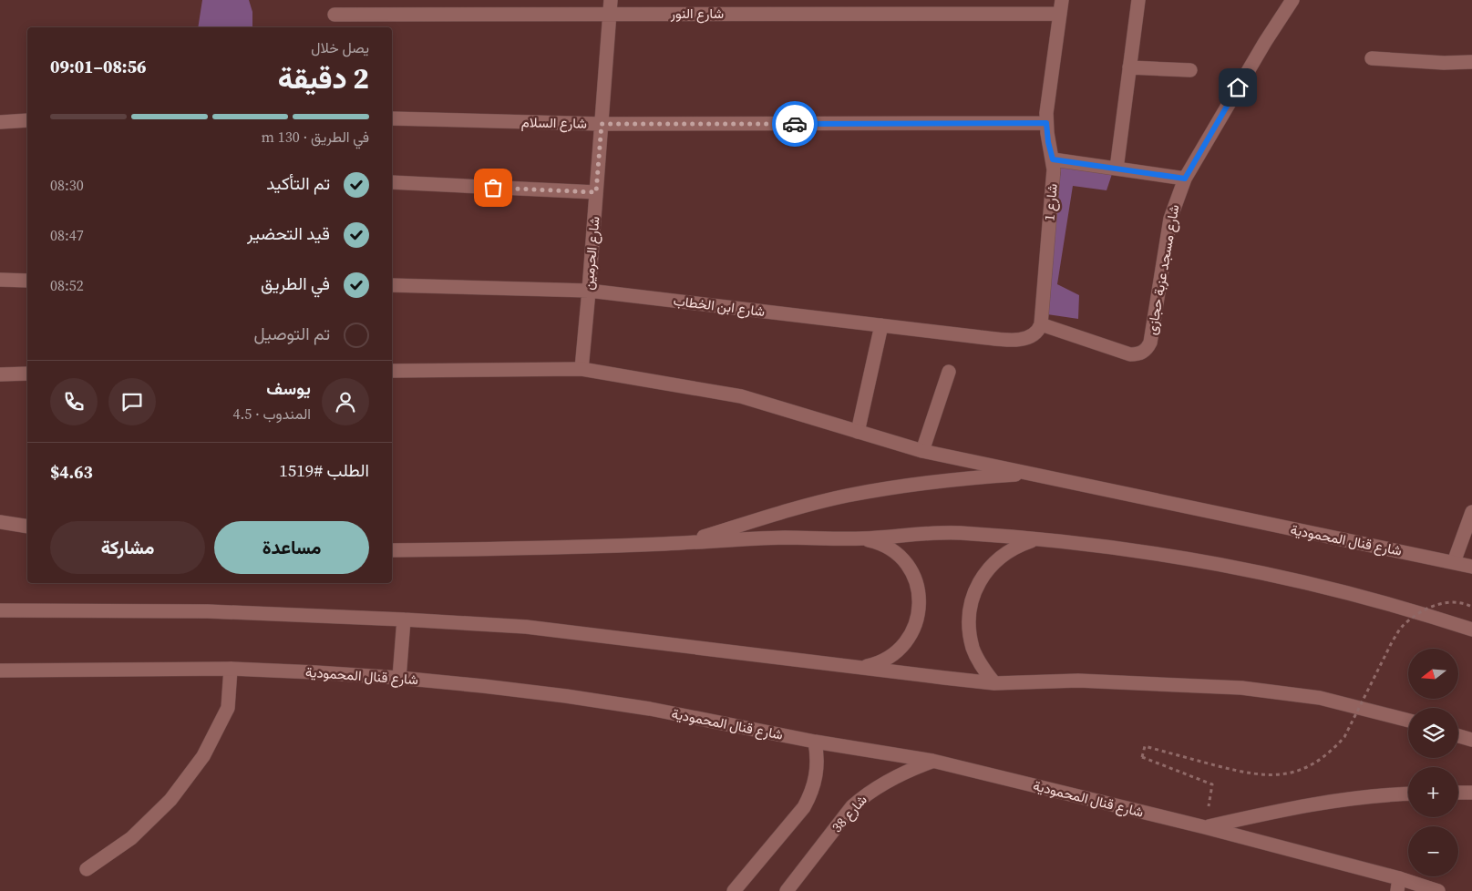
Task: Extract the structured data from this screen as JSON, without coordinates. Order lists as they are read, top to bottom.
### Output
{
  "streets": {
    "main road": [
      "شارع النور",
      "شارع السلام",
      "شارع 1",
      "شارع الحرمين",
      "شارع مسجد عزبة حجازى",
      "شارع ابن الخطاب",
      "شارع قنال المحمودية",
      "شارع 38"
    ]
  },
  "crossings": [
    ["شارع النور", "شارع 1"],
    ["شارع النور", "شارع الحرمين"],
    ["شارع السلام", "شارع 1"],
    ["شارع السلام", "شارع الحرمين"],
    ["شارع 1", "شارع مسجد عزبة حجازى"],
    ["شارع 1", "شارع ابن الخطاب"],
    ["شارع الحرمين", "شارع ابن الخطاب"],
    ["شارع الحرمين", "شارع قنال المحمودية"],
    ["شارع مسجد عزبة حجازى", "شارع ابن الخطاب"],
    ["شارع قنال المحمودية", "شارع 38"]
  ],
  "north": "left",
  "page": {
    "heading": ["2 دقيقة", "يصل خلال", "08:56–09:01"],
    "panel": [
      "يوسف",
      "المندوب · 4.5",
      "الطلب #1519",
      "$4.63"
    ],
    "bar": "في الطريق · 130 m",
    "list": [
      ["تم التأكيد", "08:30"],
      ["قيد التحضير", "08:47"],
      ["في الطريق", "08:52"],
      "تم التوصيل"
    ],
    "buttons": ["مساعدة", "مشاركة"],
    "map_buttons": ["+", "−"]
  }
}
